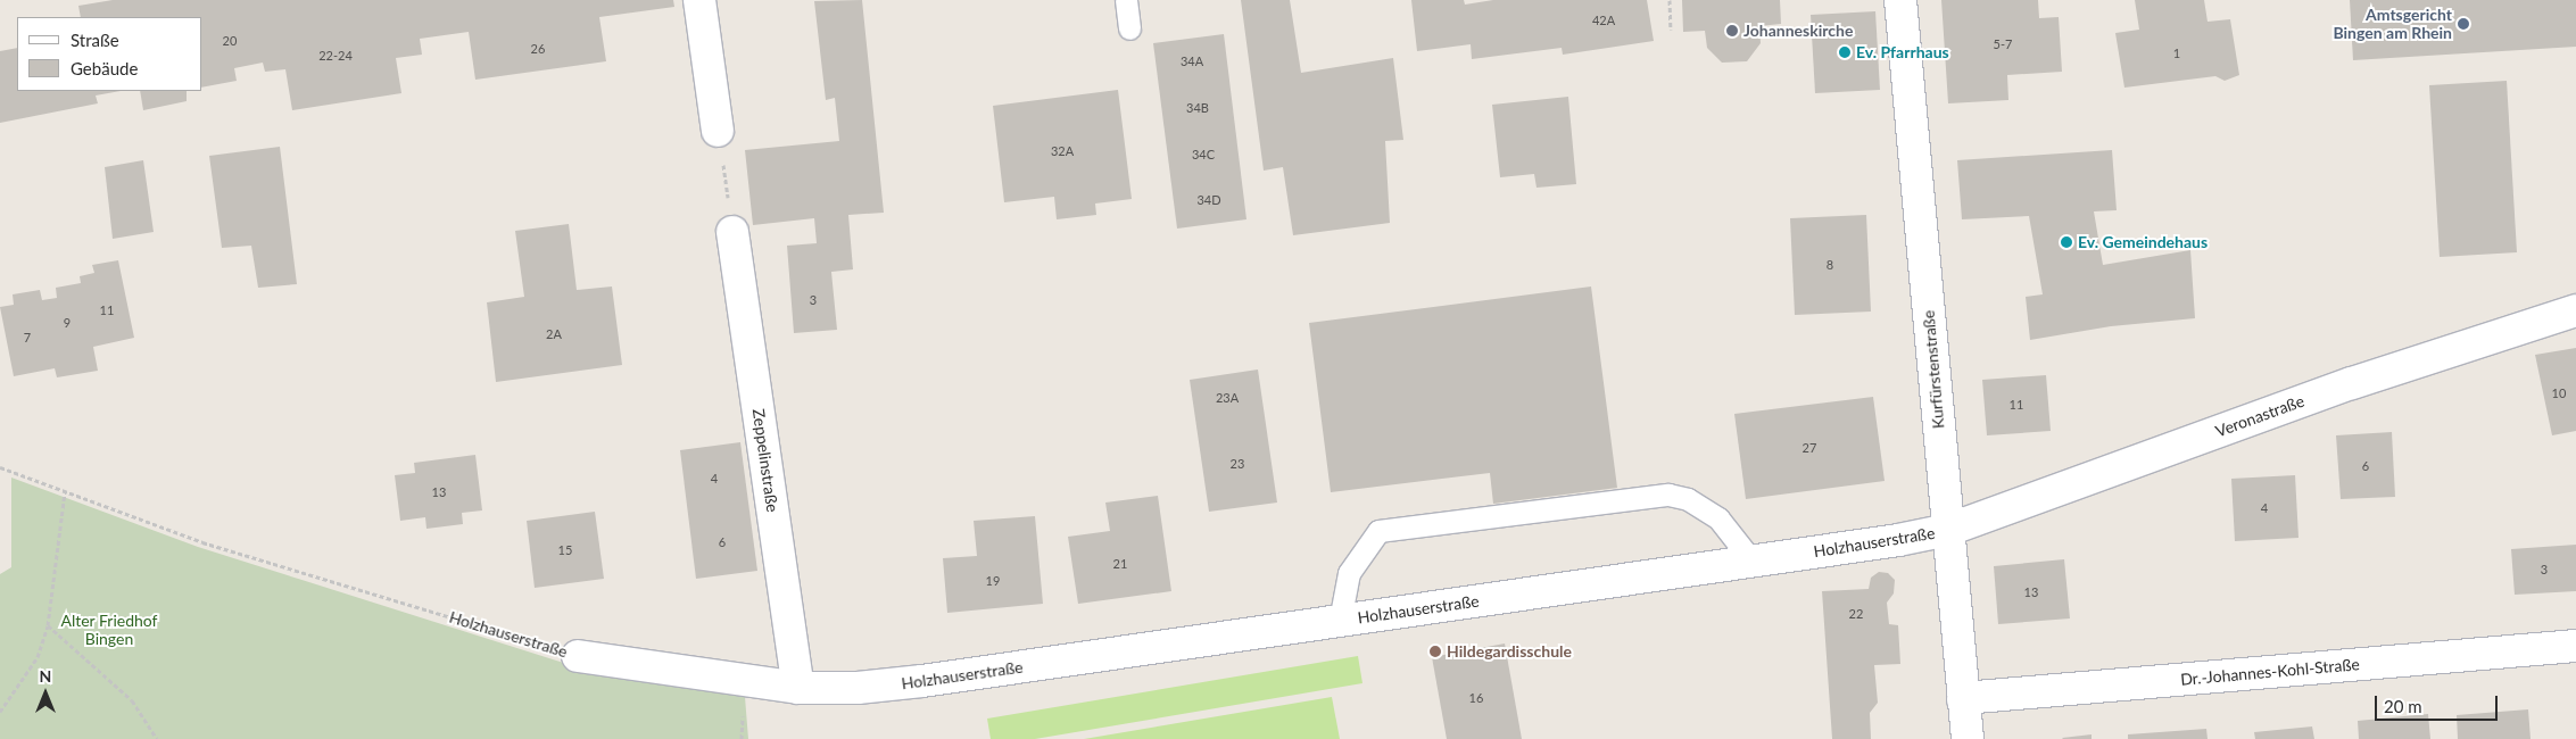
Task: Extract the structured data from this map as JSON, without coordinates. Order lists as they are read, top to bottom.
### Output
{
  "streets": {
    "street": [
      "Kurfürstenstraße",
      "Veronastraße",
      "Zeppelinstraße",
      "Holzhauserstraße",
      "Dr.-Johannes-Kohl-Straße"
    ]
  },
  "crossings": [
    ["Kurfürstenstraße", "Veronastraße"],
    ["Kurfürstenstraße", "Holzhauserstraße"],
    ["Kurfürstenstraße", "Dr.-Johannes-Kohl-Straße"],
    ["Veronastraße", "Holzhauserstraße"],
    ["Zeppelinstraße", "Holzhauserstraße"]
  ],
  "parks": ["Alter Friedhof Bingen"],
  "places": [
    "Amtsgericht Bingen am Rhein",
    "Johanneskirche",
    "Ev. Pfarrhaus",
    "Ev. Gemeindehaus",
    "Hildegardisschule"
  ],
  "house_numbers": [
    "42A",
    "20",
    "5-7",
    "26",
    "1",
    "22-24",
    "34A",
    "34B",
    "32A",
    "34C",
    "34D",
    "8",
    "3",
    "11",
    "9",
    "2A",
    "7",
    "10",
    "23A",
    "11",
    "27",
    "23",
    "6",
    "4",
    "13",
    "4",
    "6",
    "15",
    "21",
    "3",
    "19",
    "13",
    "22",
    "16"
  ],
  "legend": ["Straße", "Gebäude"],
  "scale_bar": "20 m",
  "north": "top"
}
